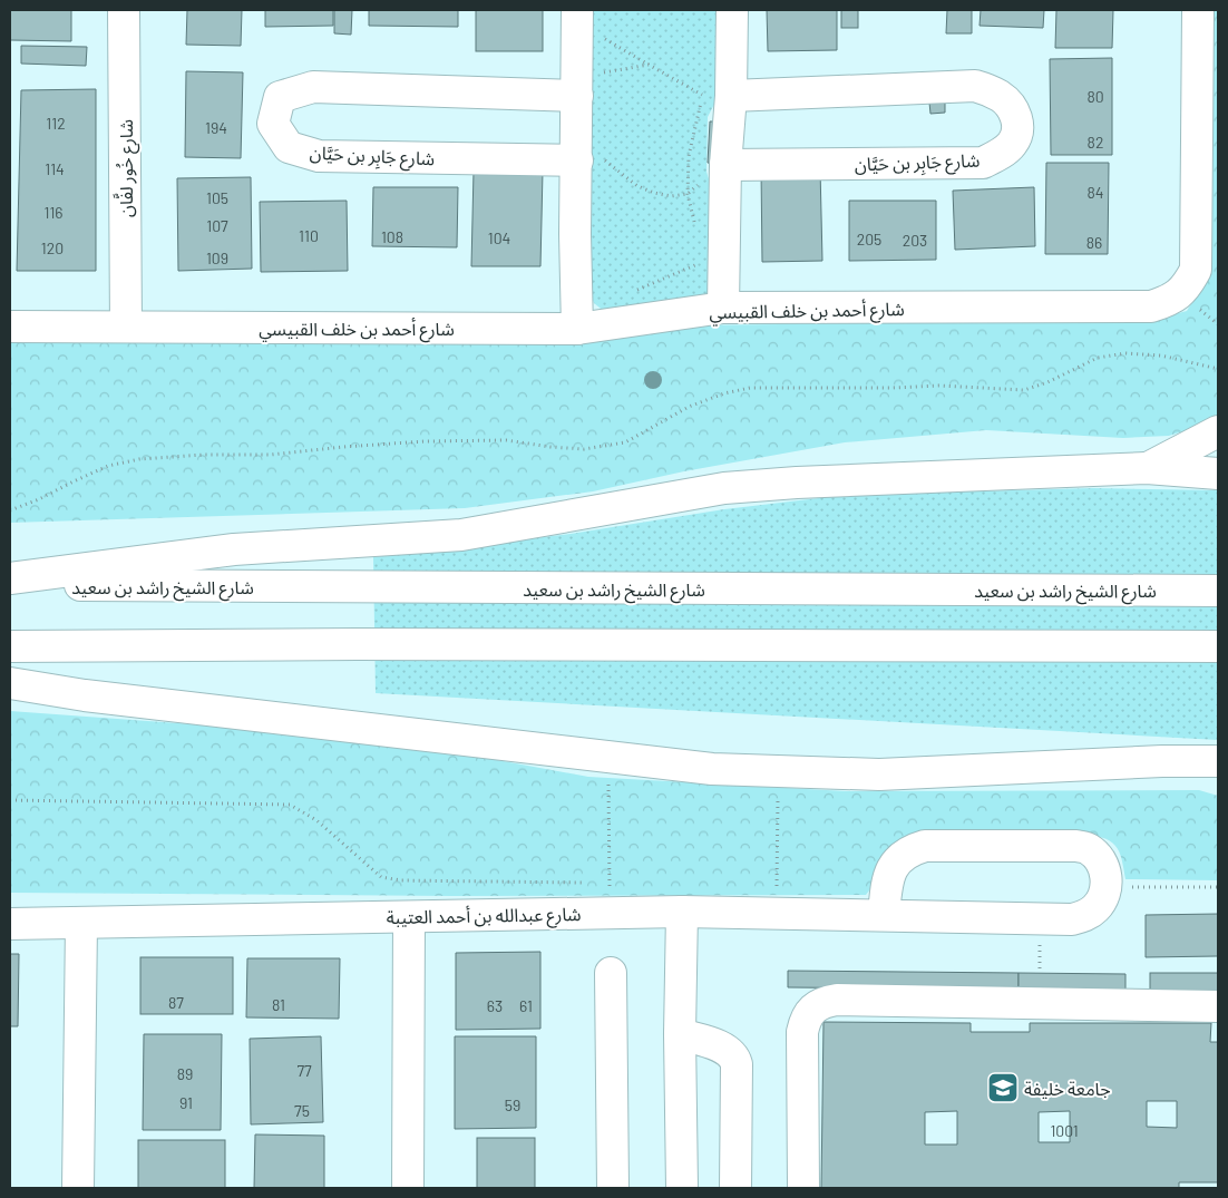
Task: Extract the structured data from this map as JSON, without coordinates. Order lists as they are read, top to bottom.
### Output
{
  "streets": {
    "main road": [
      "شارع جَابِر بن حَيَّان",
      "شارع خُور لفَّان",
      "شارع أحمد بن خلف القبيسي",
      "شارع الشيخ راشد بن سعيد",
      "شارع عبدالله بن أحمد العتيبة"
    ]
  },
  "crossings": [
    ["شارع خُور لفَّان", "شارع أحمد بن خلف القبيسي"]
  ],
  "places": {
    "school or university": ["جامعة خليفة"]
  },
  "house_numbers": [
    "80",
    "112",
    "194",
    "82",
    "114",
    "84",
    "105",
    "116",
    "107",
    "110",
    "108",
    "104",
    "205",
    "203",
    "86",
    "120",
    "109",
    "87",
    "81",
    "63",
    "61",
    "77",
    "89",
    "91",
    "59",
    "75",
    "1001"
  ]
}
